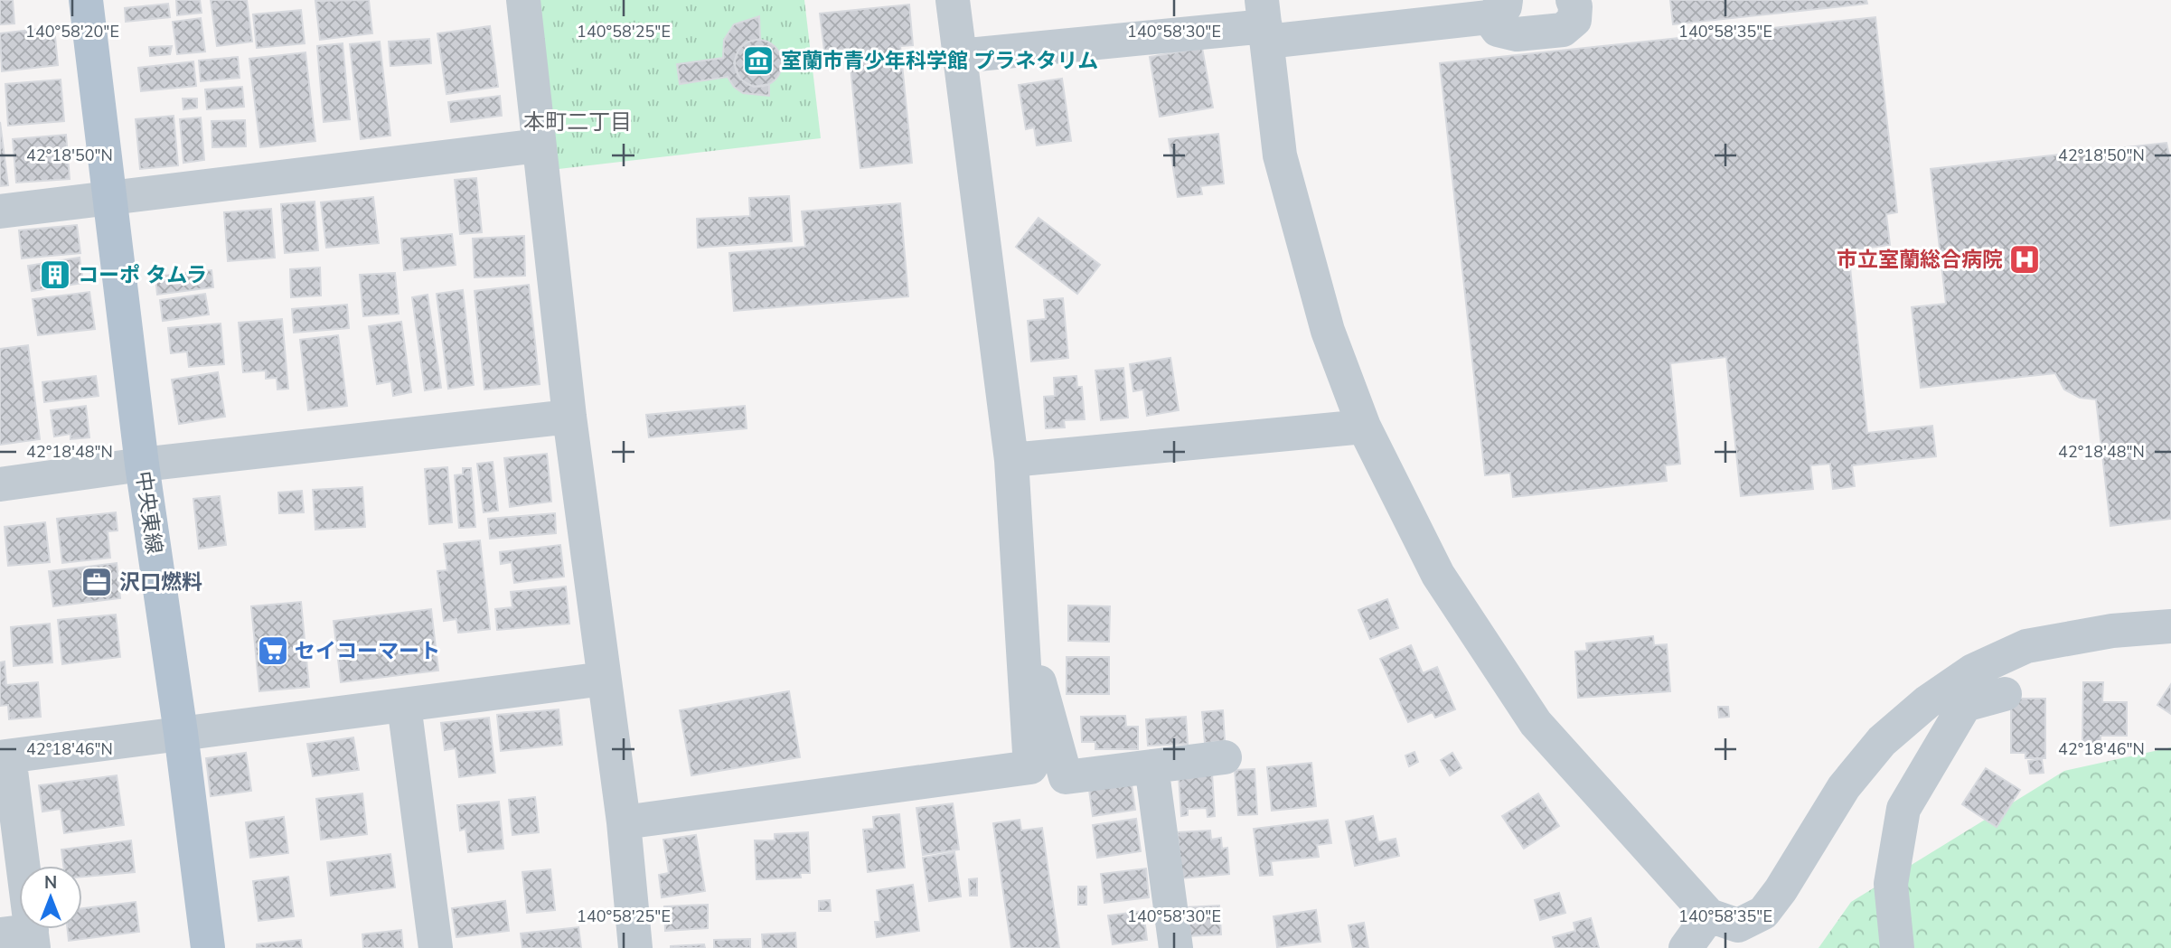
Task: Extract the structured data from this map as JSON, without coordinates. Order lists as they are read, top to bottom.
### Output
{
  "streets": {
    "main road": ["中央東線"]
  },
  "districts": ["本町二丁目"],
  "places": {
    "museum": ["室蘭市青少年科学館 プラネタリム"],
    "hospital": ["市立室蘭総合病院"],
    "building": ["コーポ タムラ"],
    "office": ["沢口燃料"],
    "supermarket": ["セイコーマート"]
  },
  "north": "top",
  "coordinates": [
    "140°58'20\"E",
    "140°58'25\"E",
    "140°58'30\"E",
    "140°58'35\"E",
    "42°18'50\"N",
    "42°18'48\"N",
    "42°18'46\"N"
  ]
}
